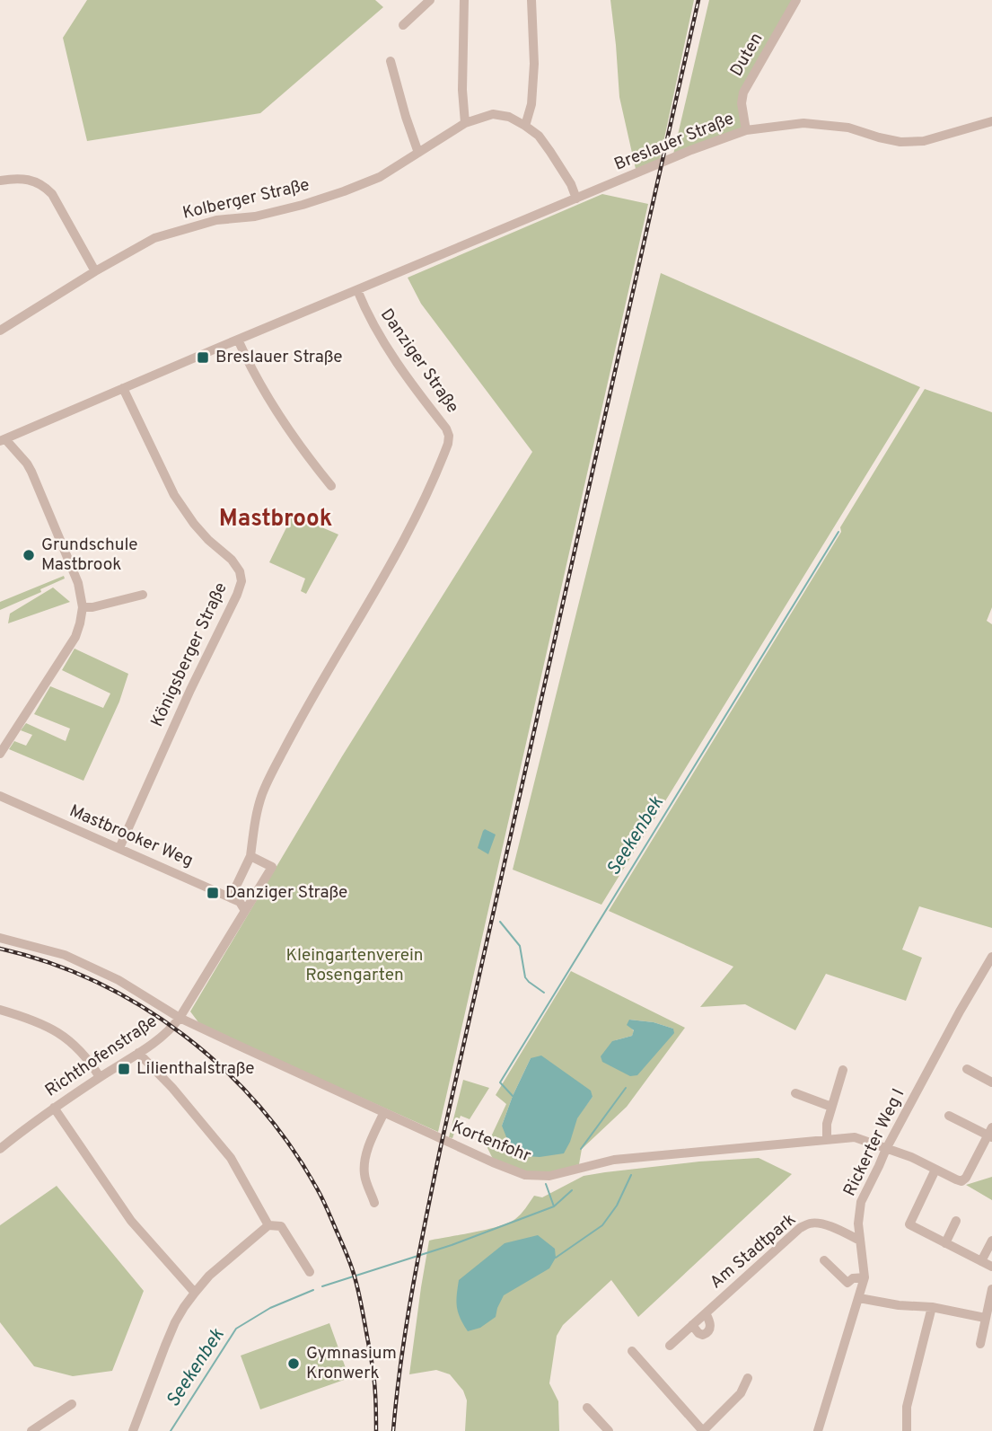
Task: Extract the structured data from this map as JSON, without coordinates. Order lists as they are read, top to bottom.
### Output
{
  "streets": {
    "street": [
      "Duten",
      "Breslauer Straße",
      "Kolberger Straße",
      "Danziger Straße",
      "Königsberger Straße",
      "Mastbrooker Weg",
      "Richthofenstraße",
      "Kortenfohr",
      "Rickerter Weg I",
      "Am Stadtpark"
    ]
  },
  "crossings": [
    ["Duten", "Breslauer Straße"],
    ["Breslauer Straße", "Kolberger Straße"],
    ["Breslauer Straße", "Danziger Straße"],
    ["Breslauer Straße", "Königsberger Straße"],
    ["Danziger Straße", "Mastbrooker Weg"],
    ["Königsberger Straße", "Mastbrooker Weg"],
    ["Mastbrooker Weg", "Richthofenstraße"],
    ["Richthofenstraße", "Kortenfohr"],
    ["Kortenfohr", "Rickerter Weg I"],
    ["Rickerter Weg I", "Am Stadtpark"]
  ],
  "districts": ["Mastbrook"],
  "water": ["Seekenbek"],
  "parks": ["Kleingartenverein Rosengarten"],
  "places": {
    "transit": ["Breslauer Straße", "Danziger Straße", "Lilienthalstraße"],
    "other": ["Grundschule Mastbrook", "Gymnasium Kronwerk"]
  }
}
